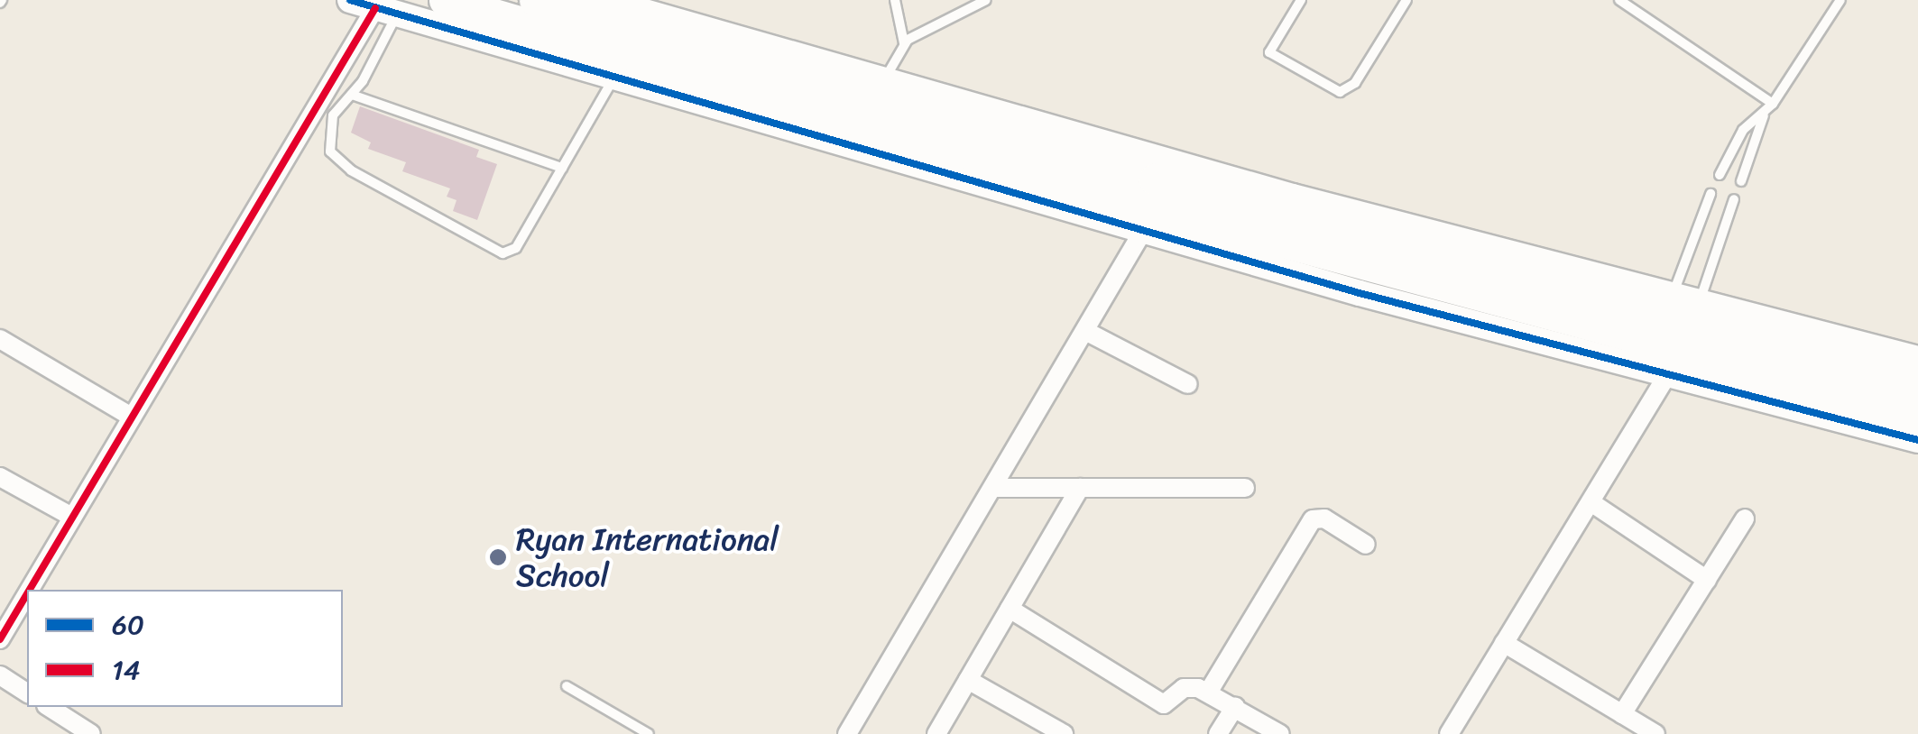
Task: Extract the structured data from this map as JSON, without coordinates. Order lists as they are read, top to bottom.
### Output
{
  "places": ["Ryan International School"],
  "lines": ["transit line 60", "transit line 14"],
  "legend": ["60", "14"]
}
